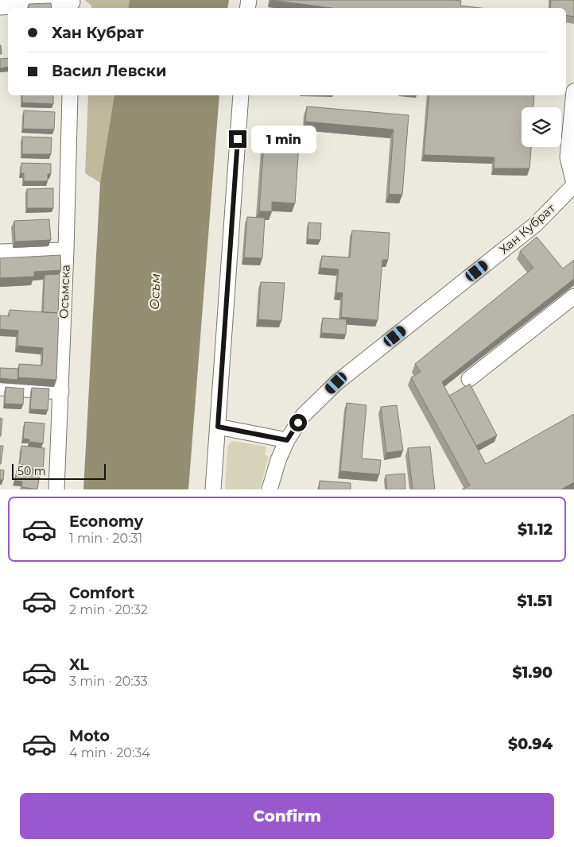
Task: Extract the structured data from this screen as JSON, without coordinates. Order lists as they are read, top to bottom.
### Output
{
  "streets": {
    "street": ["Хан Кубрат", "Осъмска"]
  },
  "water": ["Осъм"],
  "scale_bar": "50 m",
  "page": {
    "banner": ["Хан Кубрат", "Васил Левски"],
    "bubble": "1 min",
    "scale": "50 m",
    "list": [
      {
        "name": "Economy",
        "note": "1 min · 20:31",
        "value": "$1.12"
      },
      {
        "name": "Comfort",
        "note": "2 min · 20:32",
        "value": "$1.51"
      },
      {
        "name": "XL",
        "note": "3 min · 20:33",
        "value": "$1.90"
      },
      {
        "name": "Moto",
        "note": "4 min · 20:34",
        "value": "$0.94"
      }
    ],
    "buttons": "Confirm"
  }
}
